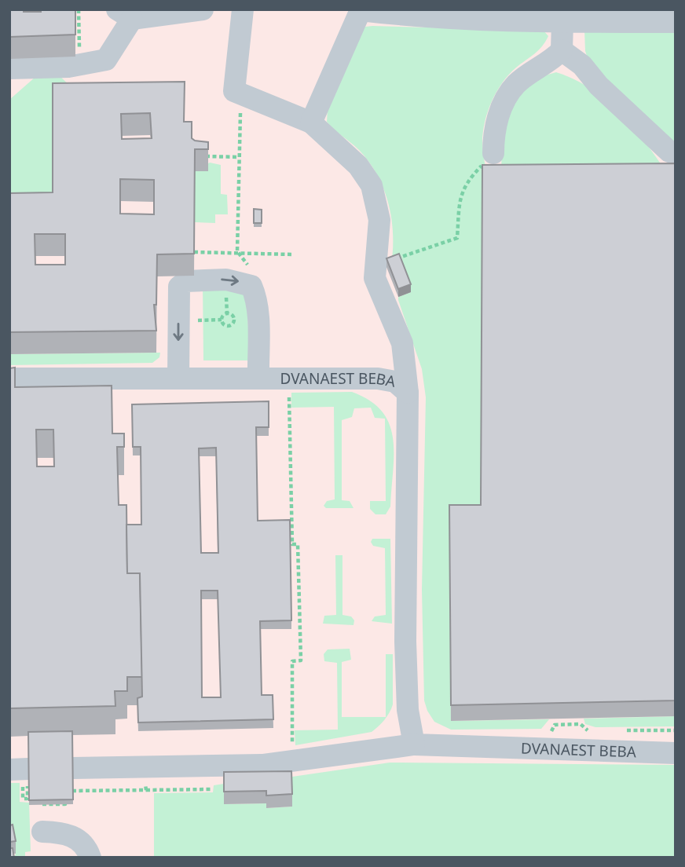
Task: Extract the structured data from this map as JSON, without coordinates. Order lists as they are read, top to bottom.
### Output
{
  "streets": {
    "street": ["DVANAEST BEBA"]
  }
}
